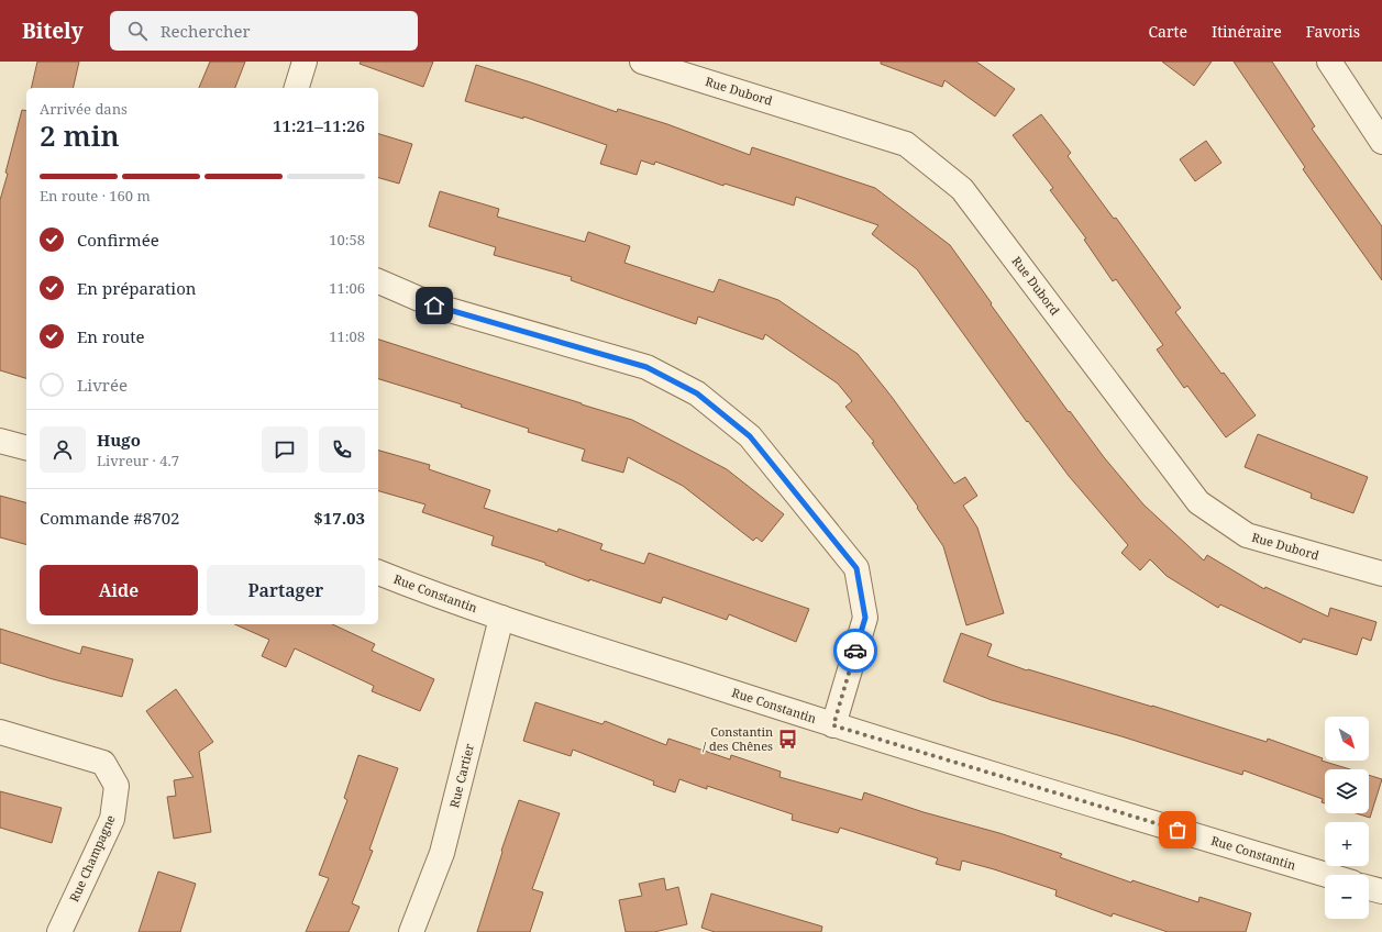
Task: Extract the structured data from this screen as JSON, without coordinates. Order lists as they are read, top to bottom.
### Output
{
  "streets": {
    "street": [
      "Rue Dubord",
      "Rue Constantin",
      "Rue Cartier",
      "Rue Champagne"
    ]
  },
  "crossings": [
    ["Rue Constantin", "Rue Cartier"]
  ],
  "places": {
    "bus stop": ["Constantin / des Chênes"]
  },
  "north": "bottom right",
  "page": {
    "header": "Bitely",
    "search": "Rechercher",
    "nav": ["Carte", "Itinéraire", "Favoris"],
    "heading": ["2 min", "Arrivée dans", "11:21–11:26"],
    "panel": [
      "Hugo",
      "Livreur · 4.7",
      "Commande #8702",
      "$17.03"
    ],
    "bar": "En route · 160 m",
    "list": [
      ["Confirmée", "10:58"],
      ["En préparation", "11:06"],
      ["En route", "11:08"],
      "Livrée"
    ],
    "buttons": ["Aide", "Partager"],
    "map_buttons": ["+", "−"]
  }
}
